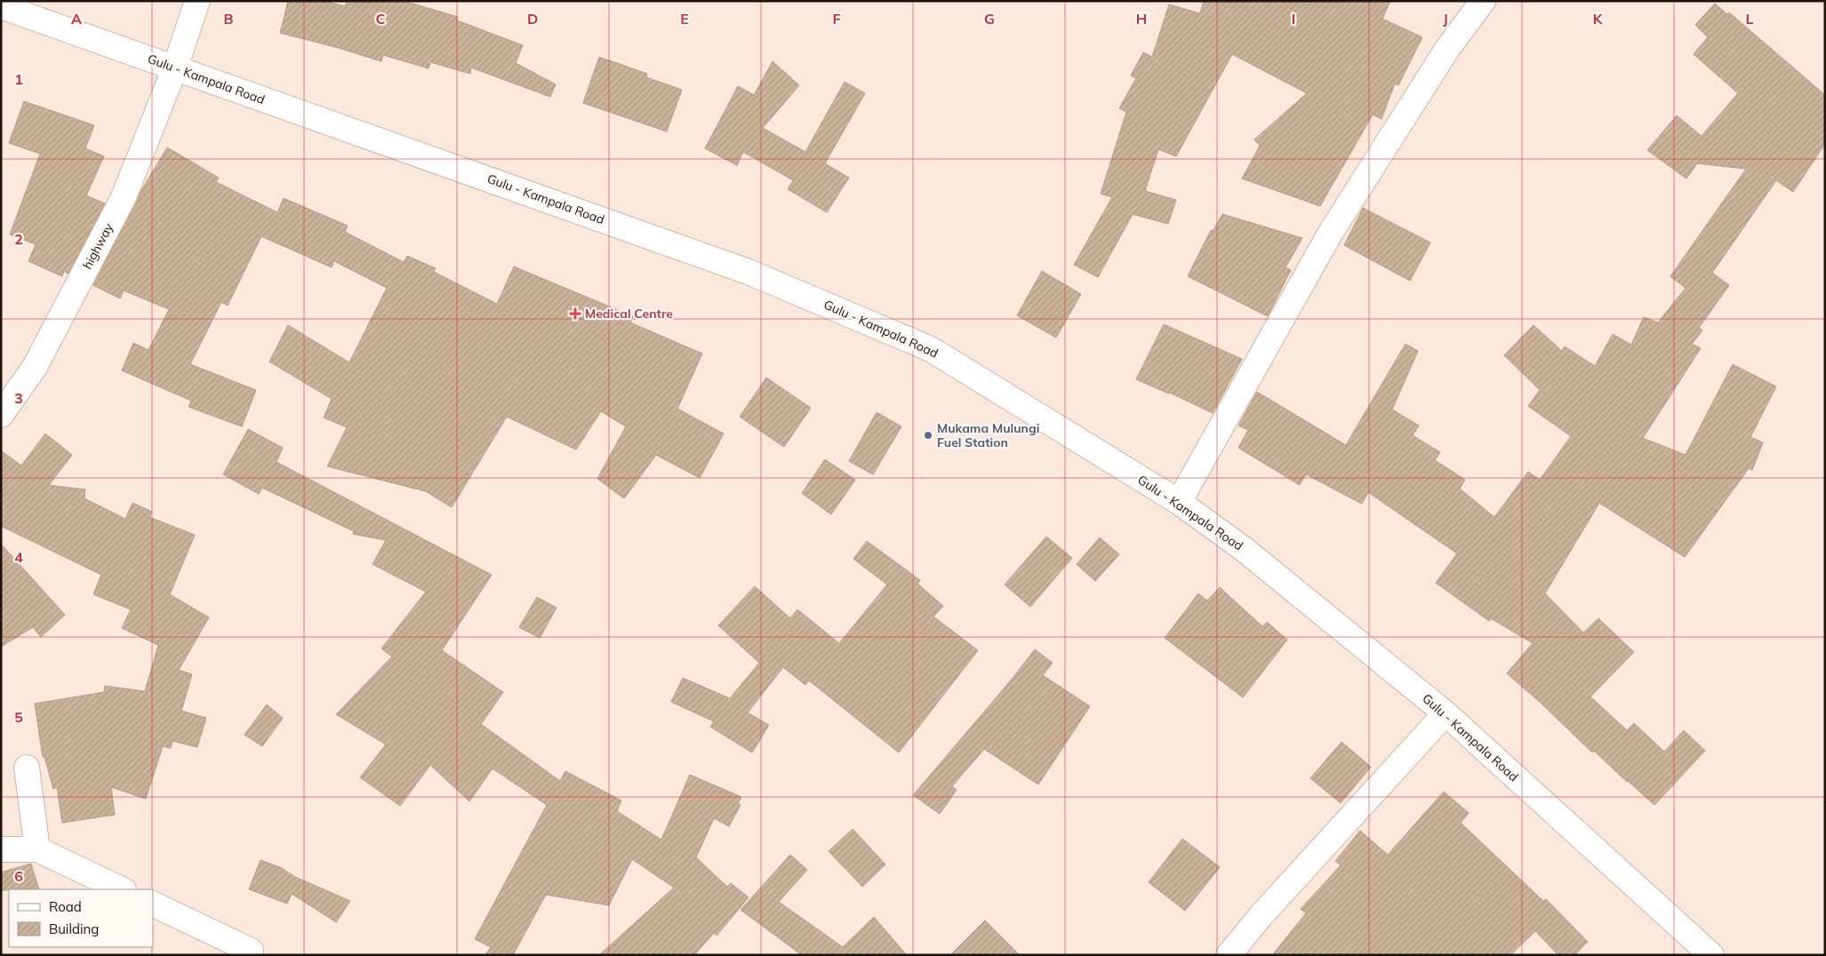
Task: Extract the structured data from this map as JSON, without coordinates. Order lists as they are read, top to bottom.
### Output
{
  "streets": {
    "main road": ["Gulu - Kampala Road", "highway"]
  },
  "crossings": [
    ["Gulu - Kampala Road", "highway"]
  ],
  "places": {
    "health": ["Medical Centre"],
    "other": ["Mukama Mulungi Fuel Station"]
  },
  "legend": ["Road", "Building"],
  "grid": {
    "columns": [
      "A",
      "B",
      "C",
      "D",
      "E",
      "F",
      "G",
      "H",
      "I",
      "J",
      "K",
      "L"
    ],
    "rows": [
      "1",
      "2",
      "3",
      "4",
      "5",
      "6"
    ]
  }
}
